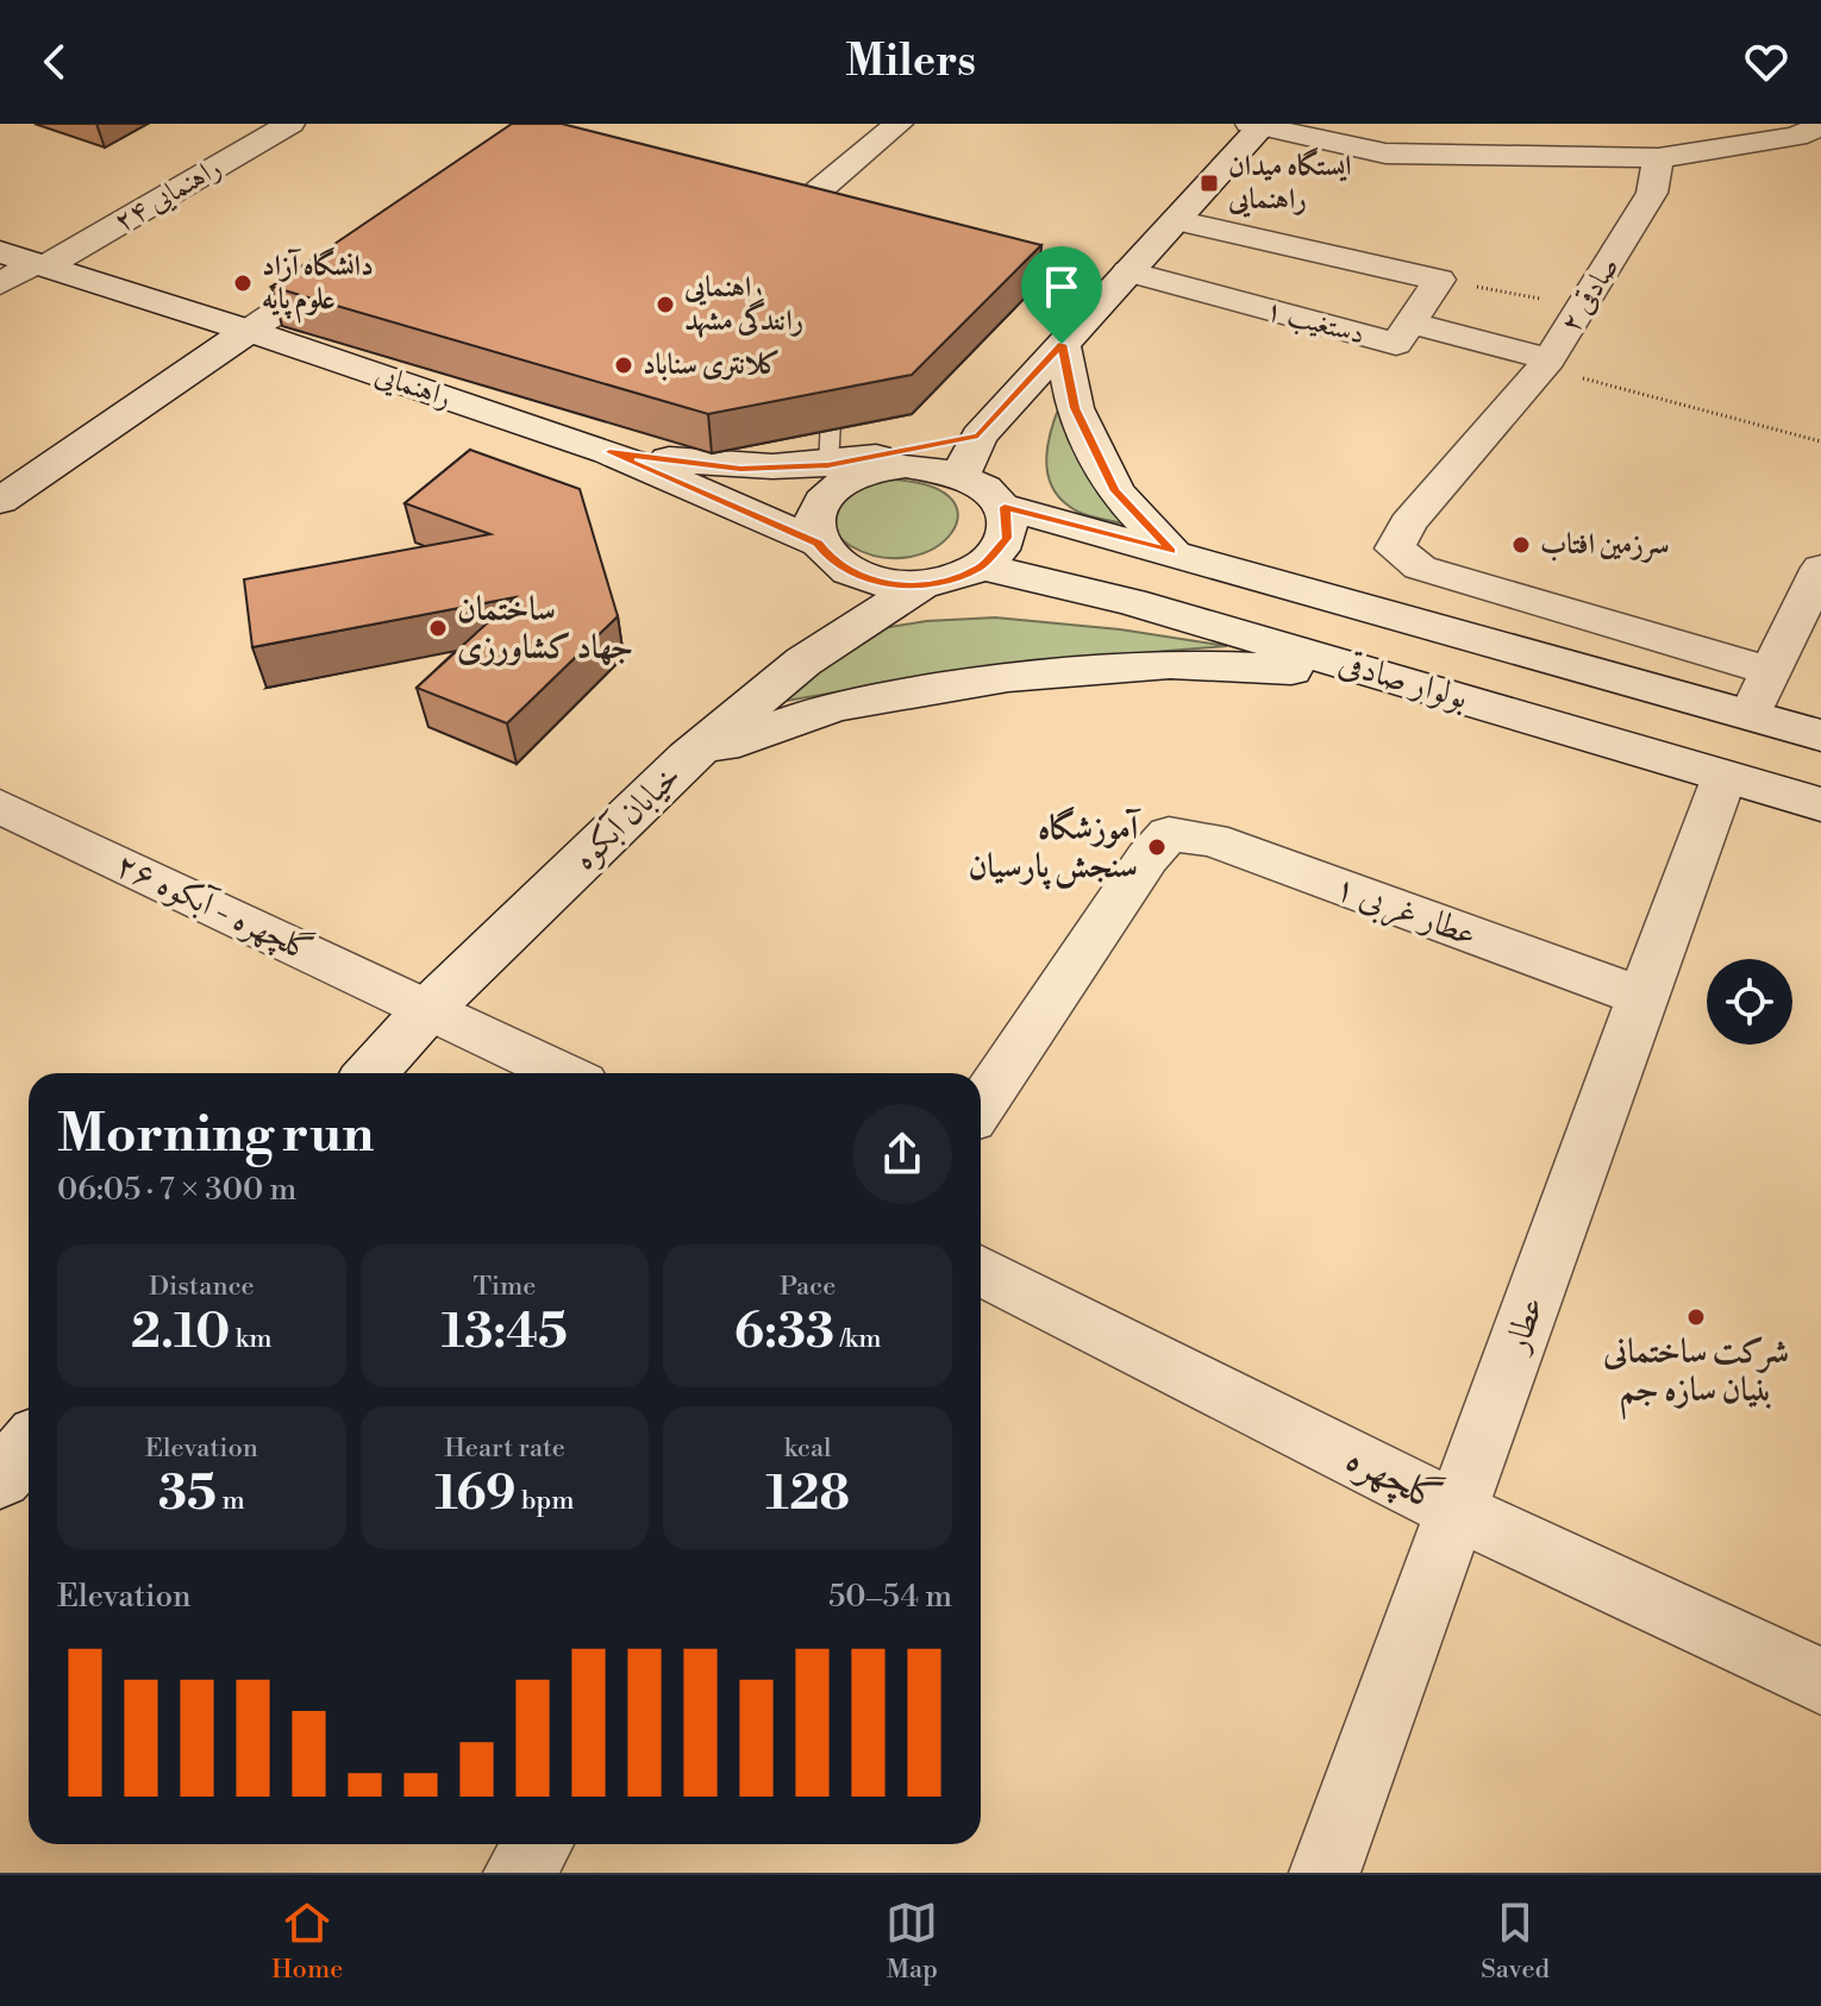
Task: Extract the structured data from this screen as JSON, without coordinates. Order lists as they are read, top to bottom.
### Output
{
  "streets": {
    "main road": ["راهنمایی", "بولوار صادقی", "خیابان آبکوه"],
    "street": [
      "راهنمایی ۲۴",
      "صادقی ۲",
      "دستغیب ۱",
      "گلچهره - آبکوه ۲۶",
      "عطار غربی ۱",
      "عطار",
      "گلچهره"
    ]
  },
  "crossings": [
    ["راهنمایی ۲۴", "راهنمایی"],
    ["صادقی ۲", "دستغیب ۱"],
    ["راهنمایی", "بولوار صادقی"],
    ["راهنمایی", "خیابان آبکوه"],
    ["بولوار صادقی", "خیابان آبکوه"],
    ["بولوار صادقی", "عطار"],
    ["خیابان آبکوه", "گلچهره - آبکوه ۲۶"],
    ["عطار غربی ۱", "عطار"],
    ["عطار", "گلچهره"]
  ],
  "places": {
    "transit": ["ایستگاه میدان راهنمایی"],
    "other": [
      "دانشگاه آزاد علوم پایه",
      "راهنمایی رانندگی مشهد",
      "کلانتری سناباد",
      "سرزمین افتاب",
      "ساختمان جهاد کشاورزی",
      "آموزشگاه سنجش پارسیان",
      "شرکت ساختمانی بنیان سازه جم"
    ]
  },
  "page": {
    "header": "Milers",
    "heading": ["Morning run", "06:05 · 7 × 300 m"],
    "stats": [
      ["Distance", "2.10 km"],
      ["Time", "13:45"],
      ["Pace", "6:33 /km"],
      ["Elevation", "35 m"],
      ["Heart rate", "169 bpm"],
      ["kcal", "128"]
    ],
    "chart": ["Elevation", "50–54 m"],
    "tabs": ["Home", "Map", "Saved"]
  }
}
